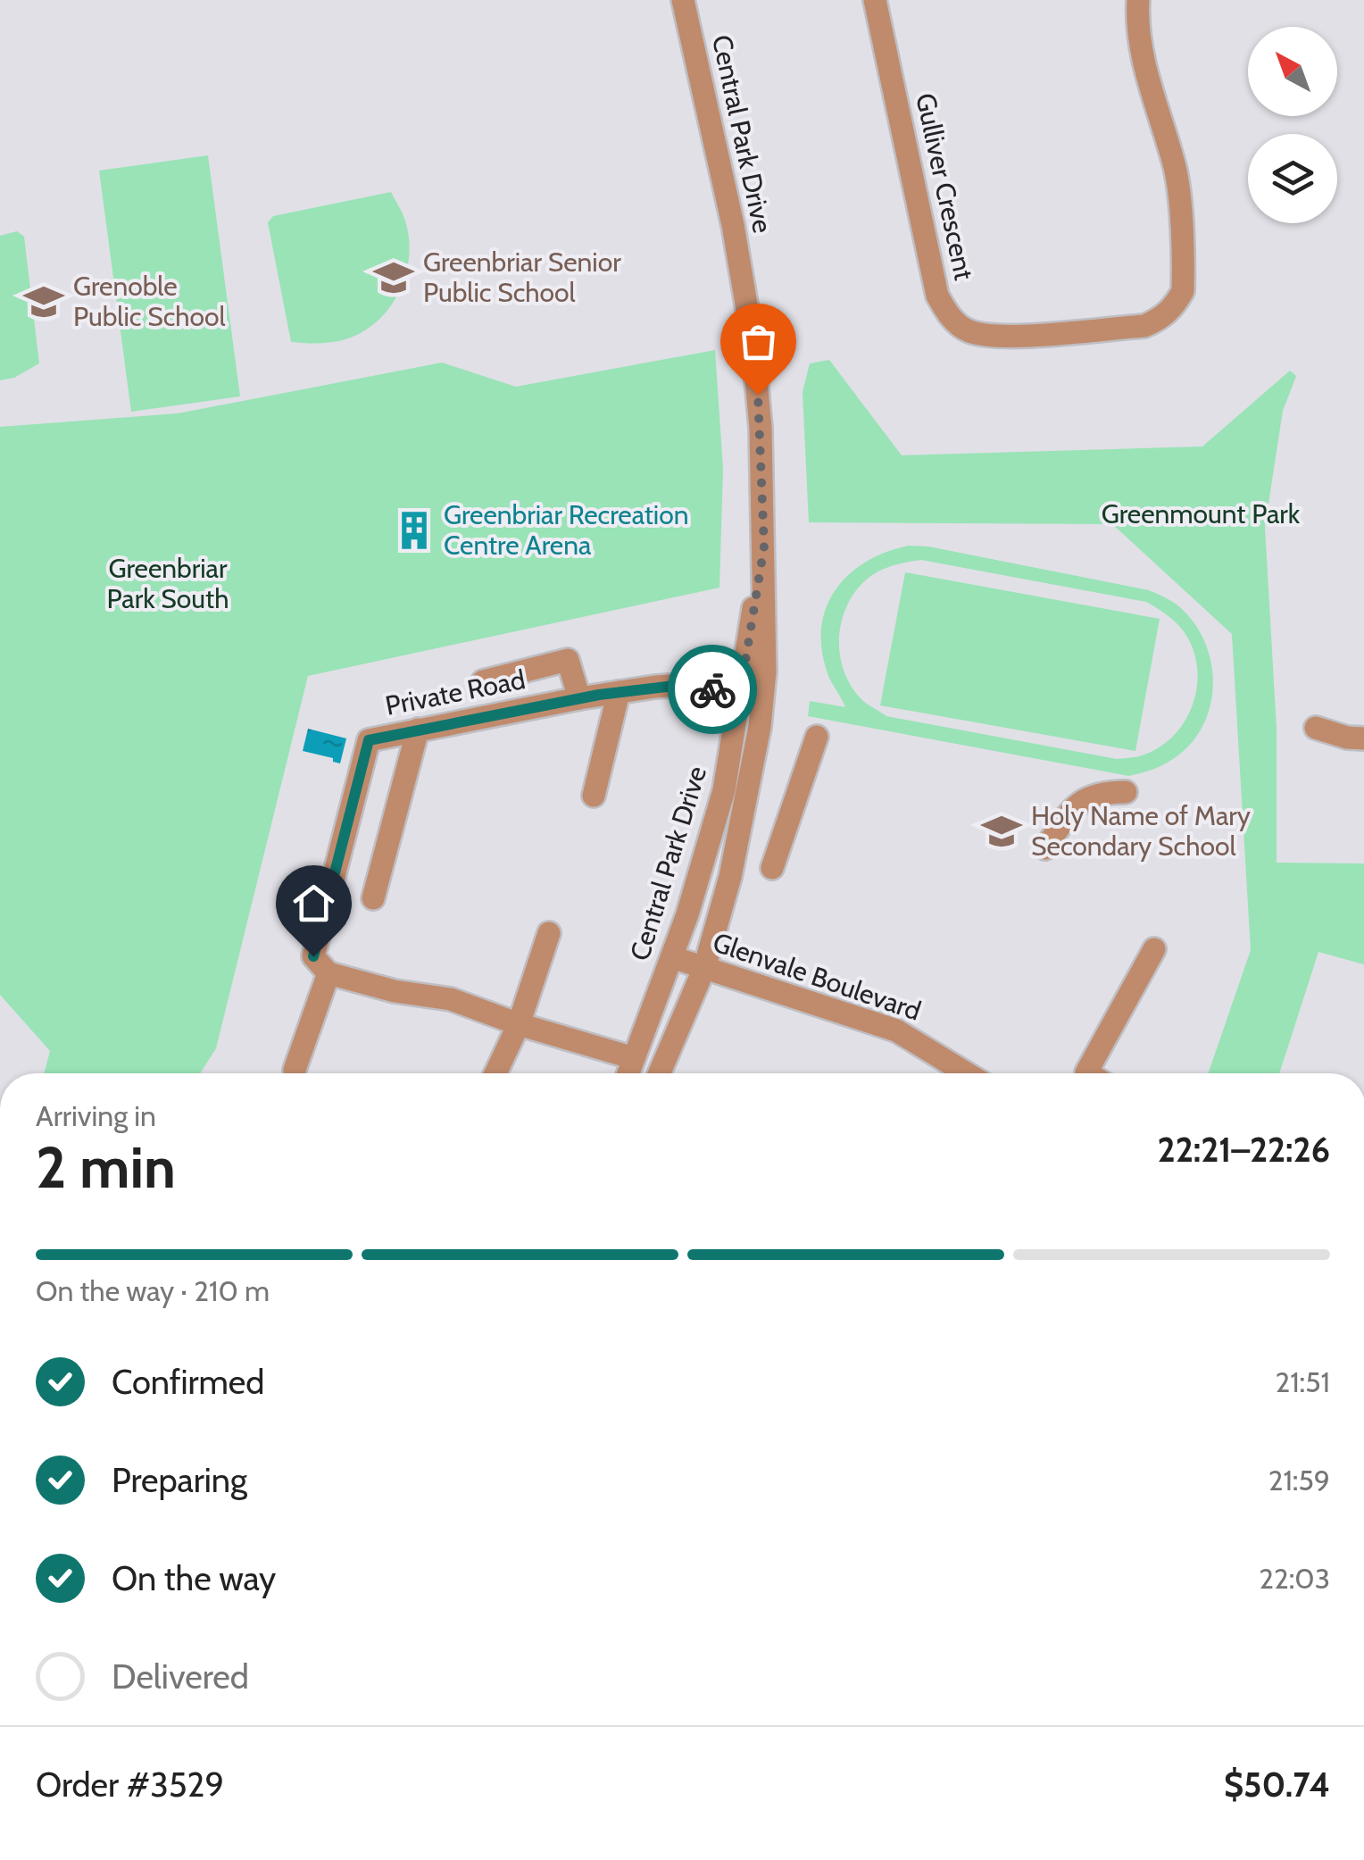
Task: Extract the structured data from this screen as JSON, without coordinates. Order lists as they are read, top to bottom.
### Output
{
  "streets": {
    "street": [
      "Central Park Drive",
      "Gulliver Crescent",
      "Private Road",
      "Glenvale Boulevard"
    ]
  },
  "crossings": [
    ["Central Park Drive", "Private Road"],
    ["Central Park Drive", "Glenvale Boulevard"]
  ],
  "parks": ["Greenmount Park", "Greenbriar Park South"],
  "places": {
    "school or university": ["Greenbriar Senior Public School", "Grenoble Public School", "Holy Name of Mary Secondary School"],
    "building": ["Greenbriar Recreation Centre Arena"]
  },
  "north": "top left",
  "page": {
    "heading": ["2 min", "Arriving in", "22:21–22:26"],
    "panel": ["Order #3529", "$50.74"],
    "bar": "On the way · 210 m",
    "list": [
      ["Confirmed", "21:51"],
      ["Preparing", "21:59"],
      ["On the way", "22:03"],
      "Delivered"
    ]
  }
}
